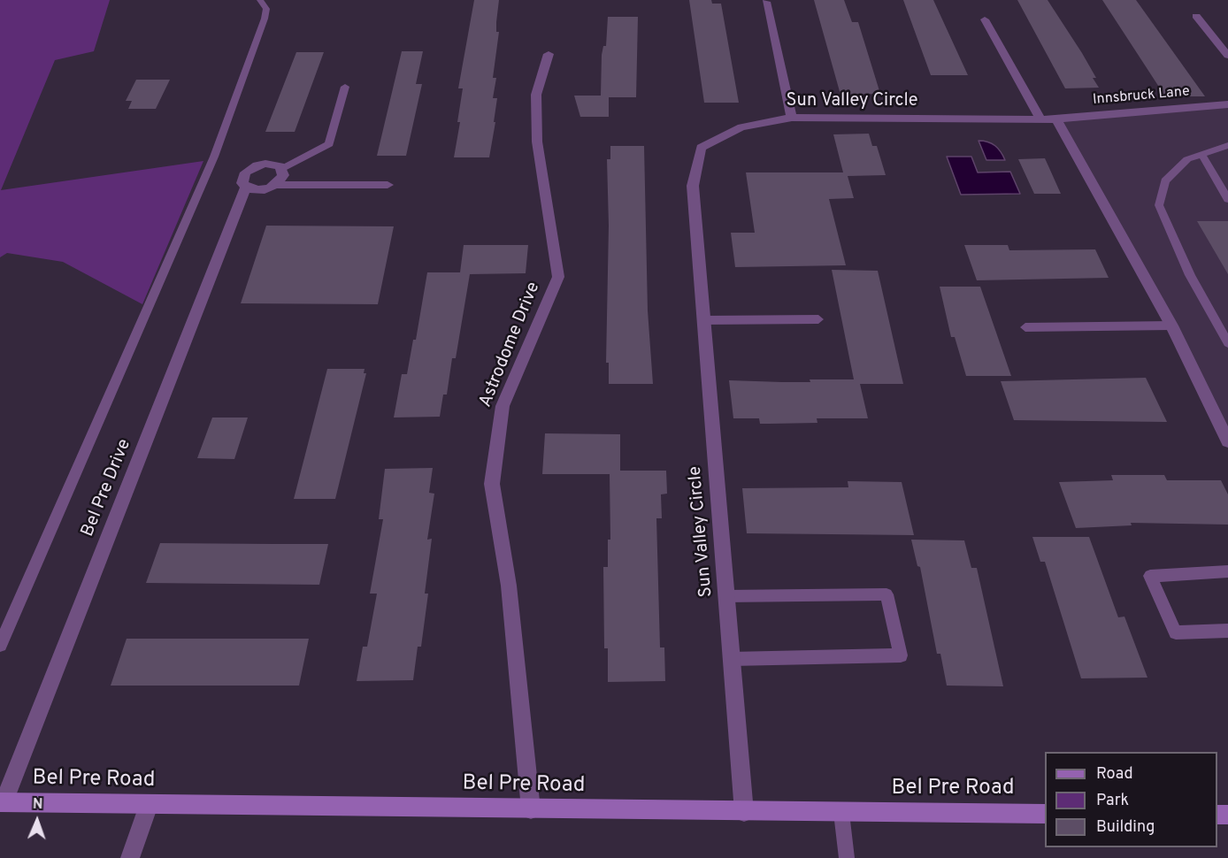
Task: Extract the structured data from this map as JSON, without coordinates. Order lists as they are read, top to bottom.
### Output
{
  "streets": {
    "main road": ["Bel Pre Road"],
    "street": [
      "Innsbruck Lane",
      "Sun Valley Circle",
      "Astrodome Drive",
      "Bel Pre Drive"
    ]
  },
  "crossings": [
    ["Innsbruck Lane", "Sun Valley Circle"],
    ["Sun Valley Circle", "Bel Pre Road"],
    ["Astrodome Drive", "Bel Pre Road"],
    ["Bel Pre Drive", "Bel Pre Road"]
  ],
  "legend": ["Road", "Park", "Building"],
  "north": "top"
}
